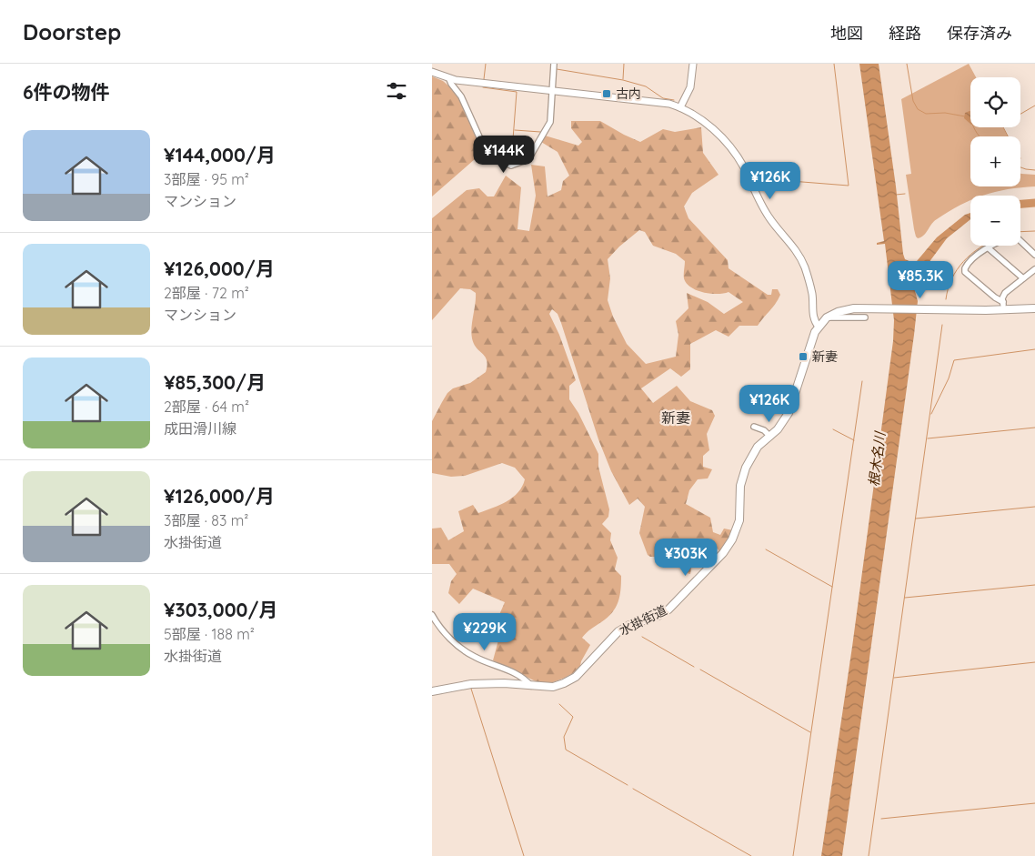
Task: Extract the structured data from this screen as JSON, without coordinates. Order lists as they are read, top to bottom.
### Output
{
  "streets": {
    "main road": ["水掛街道"]
  },
  "districts": ["新妻"],
  "water": ["根木名川"],
  "places": {
    "transit": ["古内", "新妻"]
  },
  "page": {
    "header": "Doorstep",
    "nav": ["地図", "経路", "保存済み"],
    "heading": "6件の物件",
    "map_buttons": ["+", "−"],
    "list": [
      {
        "name": "¥144,000/月",
        "note": "3部屋 · 95 m² · マンション"
      },
      {
        "name": "¥126,000/月",
        "note": "2部屋 · 72 m² · マンション"
      },
      {
        "name": "¥85,300/月",
        "note": "2部屋 · 64 m² · 成田滑川線"
      },
      {
        "name": "¥126,000/月",
        "note": "3部屋 · 83 m² · 水掛街道"
      },
      {
        "name": "¥303,000/月",
        "note": "5部屋 · 188 m² · 水掛街道"
      }
    ],
    "price": [
      "¥144K",
      "¥126K",
      "¥85.3K",
      "¥126K",
      "¥303K",
      "¥229K"
    ]
  }
}
